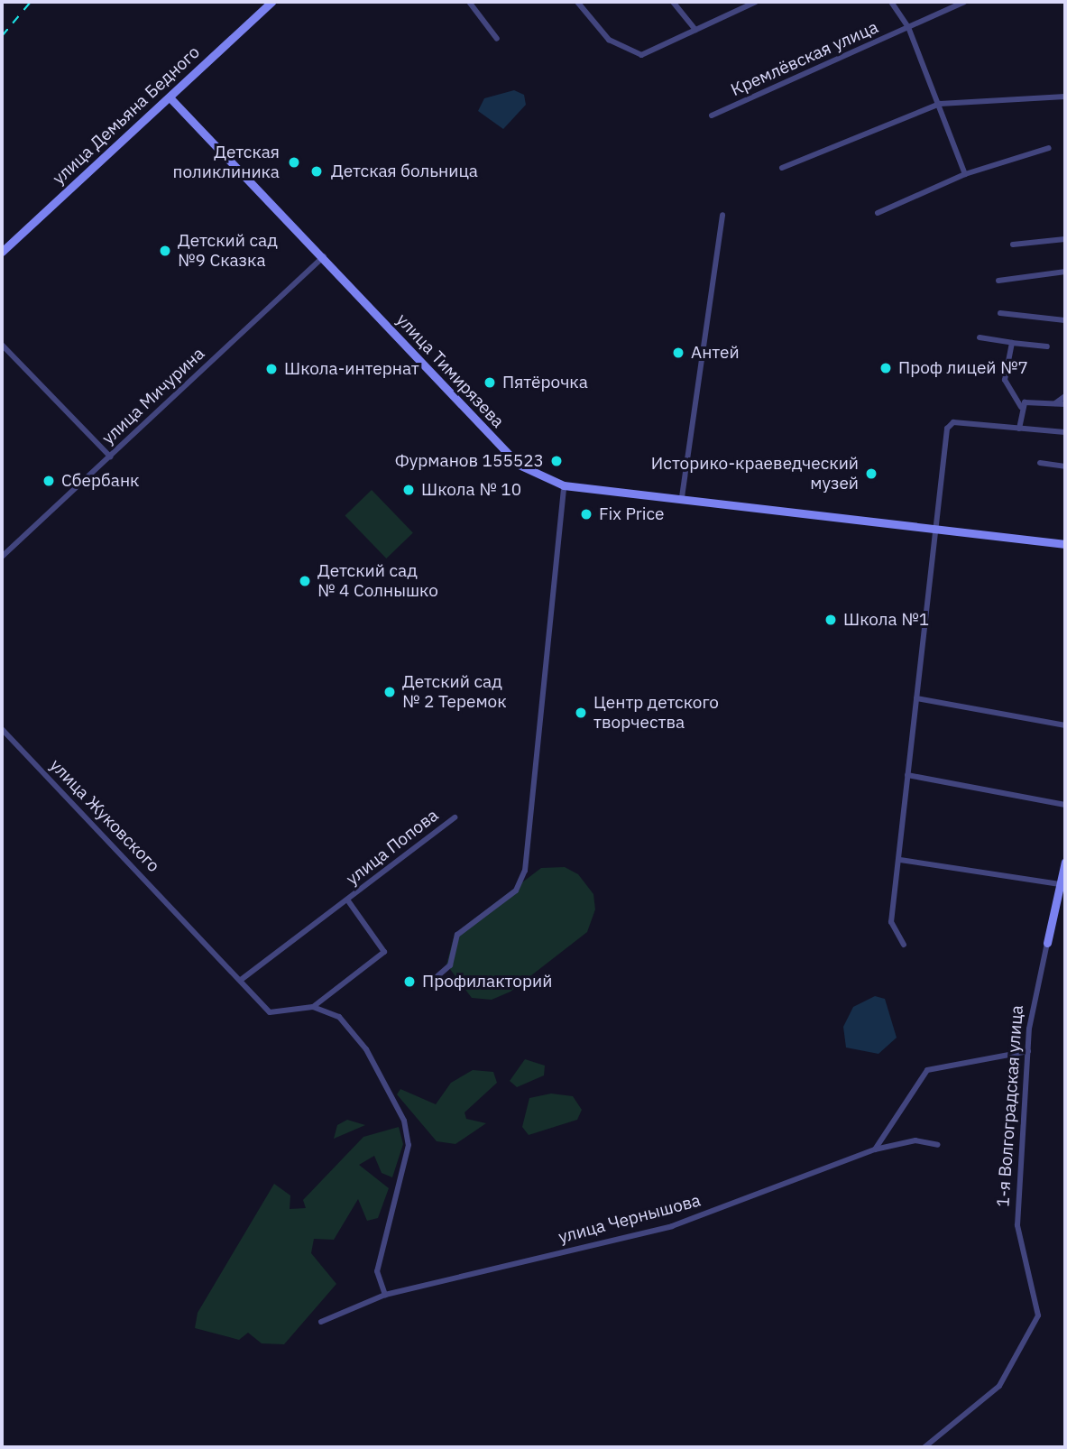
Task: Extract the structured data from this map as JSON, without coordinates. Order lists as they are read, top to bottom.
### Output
{
  "streets": {
    "street": [
      "Кремлёвская улица",
      "улица Демьяна Бедного",
      "улица Тимирязева",
      "улица Мичурина",
      "улица Жуковского",
      "улица Попова",
      "1-я Волгоградская улица",
      "улица Чернышова"
    ]
  },
  "crossings": [
    ["улица Демьяна Бедного", "улица Тимирязева"],
    ["улица Тимирязева", "улица Мичурина"],
    ["улица Жуковского", "улица Попова"]
  ],
  "places": [
    "Детская поликлиника",
    "Детская больница",
    "Детский сад №9 Сказка",
    "Антей",
    "Проф лицей №7",
    "Школа-интернат",
    "Пятёрочка",
    "Фурманов 155523",
    "Историко-краеведческий музей",
    "Сбербанк",
    "Школа № 10",
    "Fix Price",
    "Детский сад № 4 Солнышко",
    "Школа №1",
    "Детский сад № 2 Теремок",
    "Центр детского творчества",
    "Профилакторий"
  ]
}
